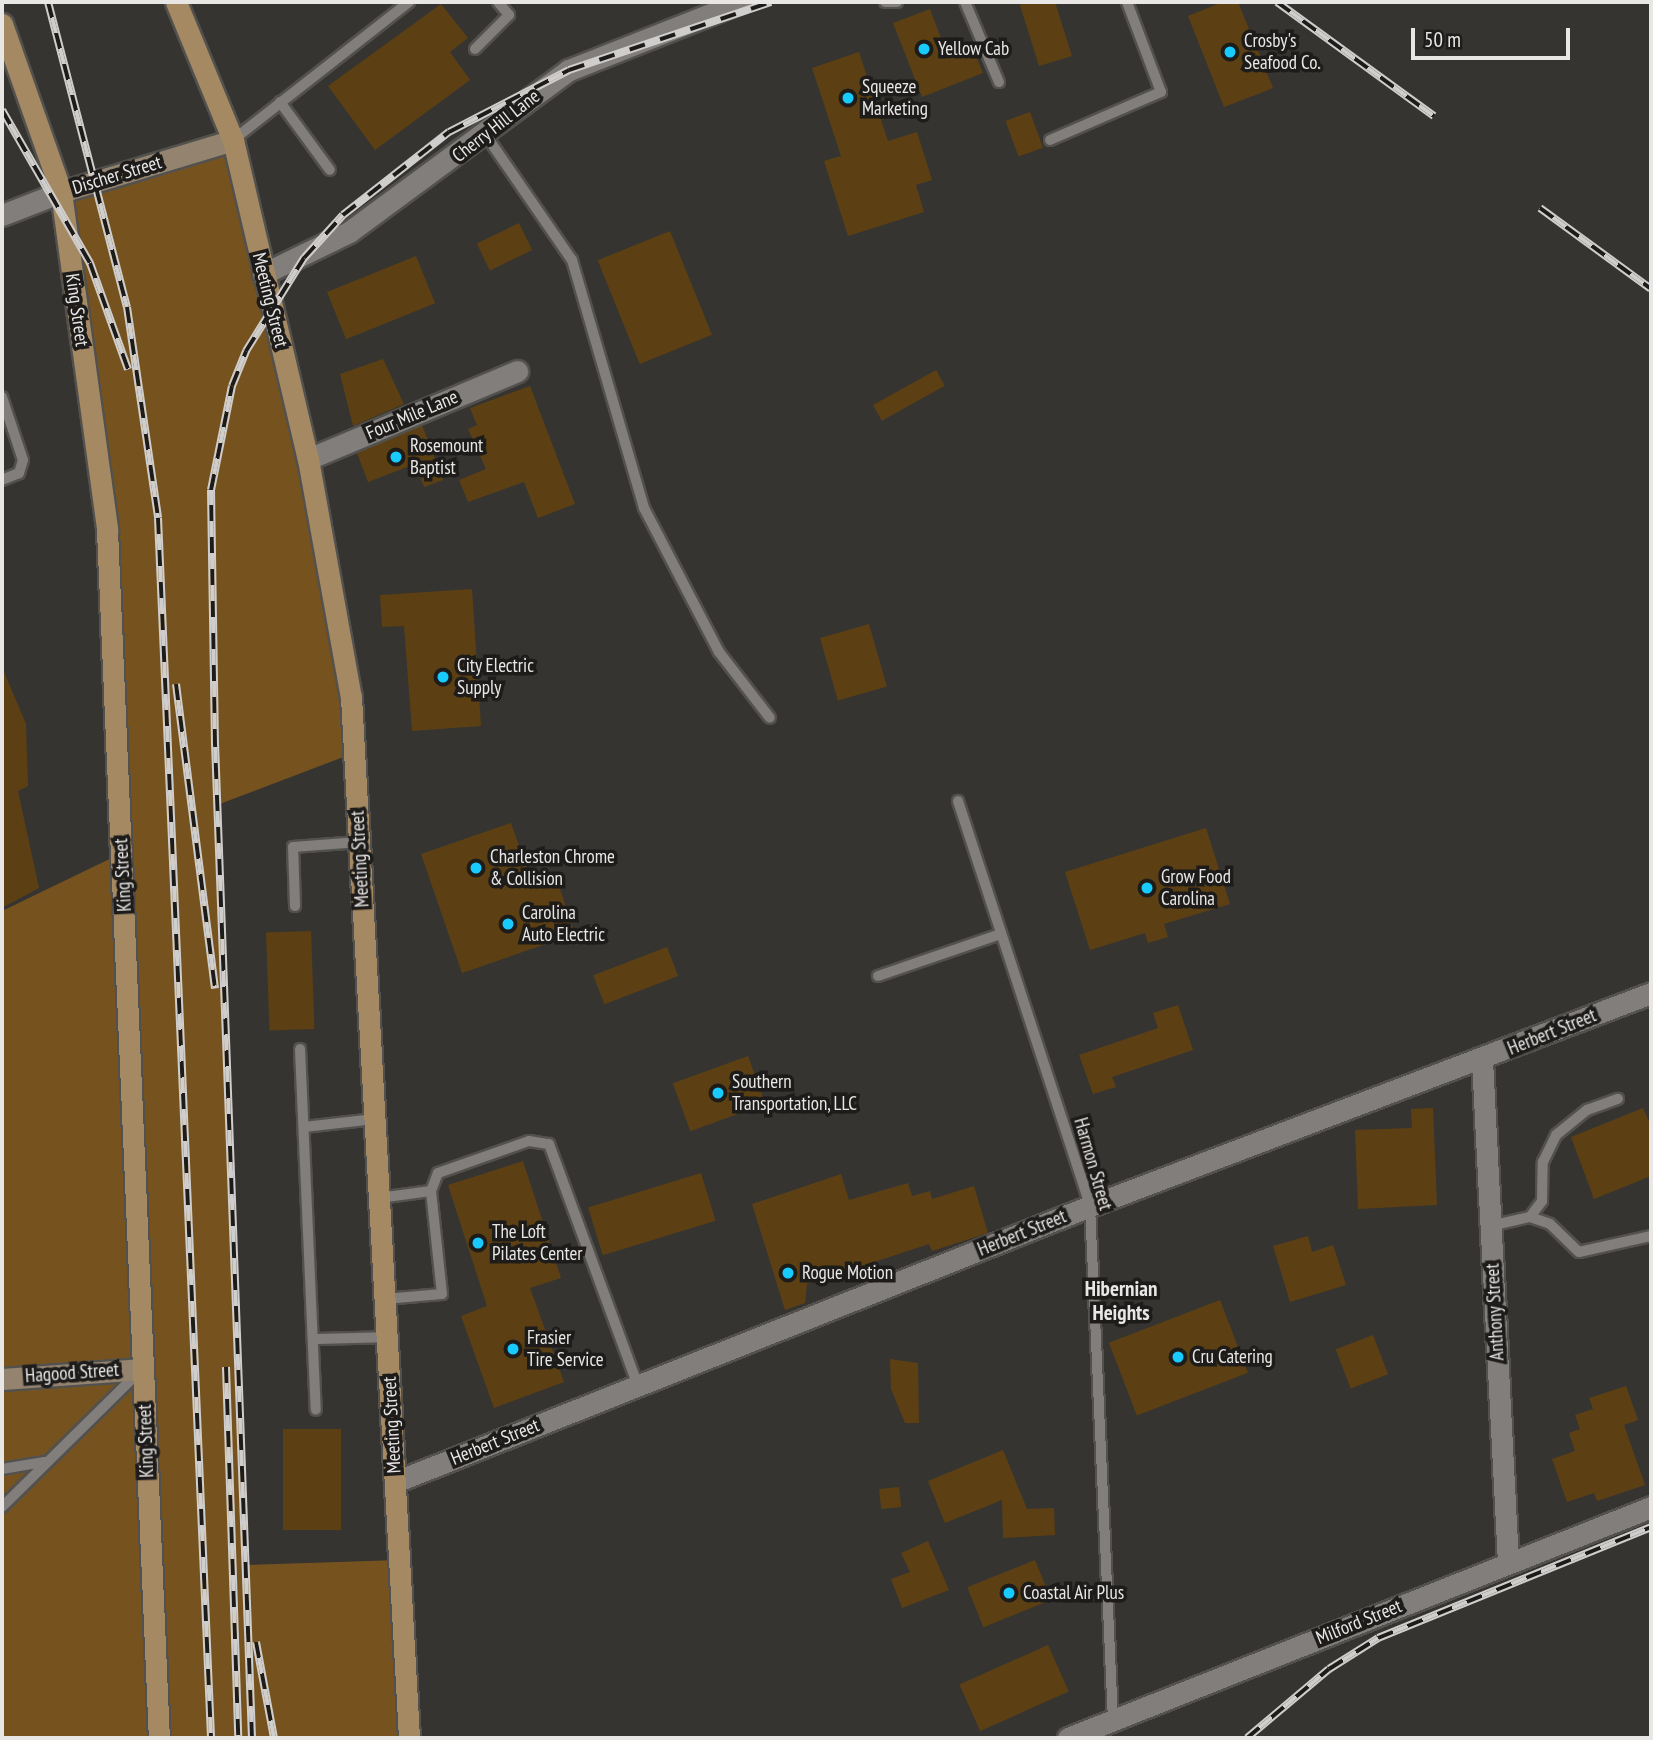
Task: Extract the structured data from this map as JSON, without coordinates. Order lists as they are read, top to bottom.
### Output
{
  "streets": {
    "main road": ["Meeting Street", "King Street"],
    "street": [
      "Cherry Hill Lane",
      "Discher Street",
      "Four Mile Lane",
      "Herbert Street",
      "Anthony Street",
      "Hagood Street",
      "Milford Street"
    ],
    "lane": ["Harmon Street"]
  },
  "crossings": [
    ["Cherry Hill Lane", "Meeting Street"],
    ["Discher Street", "Meeting Street"],
    ["Discher Street", "King Street"],
    ["Meeting Street", "Four Mile Lane"],
    ["Meeting Street", "Herbert Street"],
    ["King Street", "Hagood Street"],
    ["Herbert Street", "Harmon Street"],
    ["Herbert Street", "Anthony Street"],
    ["Harmon Street", "Milford Street"],
    ["Anthony Street", "Milford Street"]
  ],
  "districts": ["Hibernian Heights"],
  "places": [
    "Yellow Cab",
    "Crosby's Seafood Co.",
    "Squeeze Marketing",
    "Rosemount Baptist",
    "City Electric Supply",
    "Charleston Chrome & Collision",
    "Grow Food Carolina",
    "Carolina Auto Electric",
    "Southern Transportation, LLC",
    "The Loft Pilates Center",
    "Rogue Motion",
    "Frasier Tire Service",
    "Cru Catering",
    "Coastal Air Plus"
  ],
  "scale_bar": "50 m"
}
